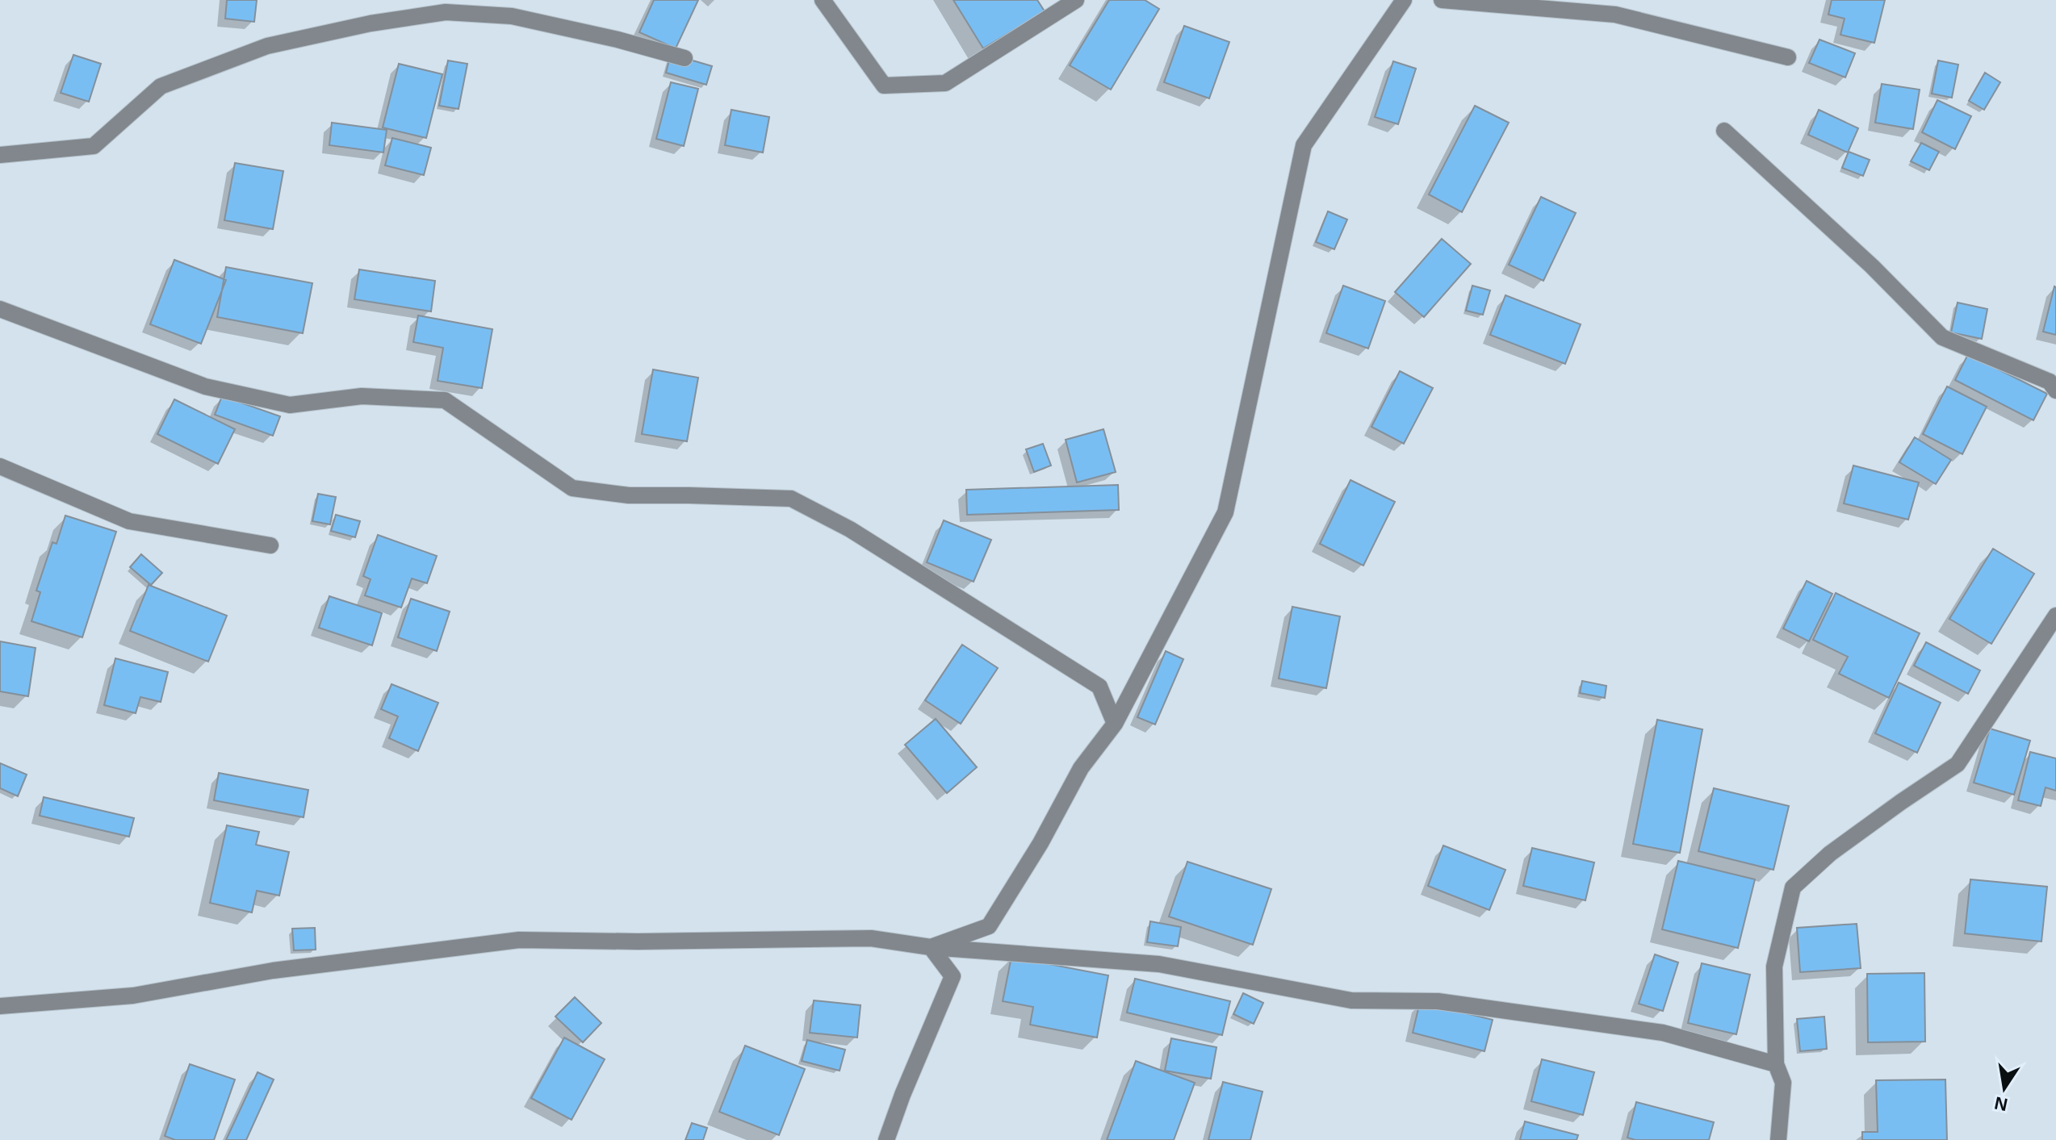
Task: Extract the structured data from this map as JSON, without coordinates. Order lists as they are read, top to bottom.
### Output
{
  "north": "bottom"
}
